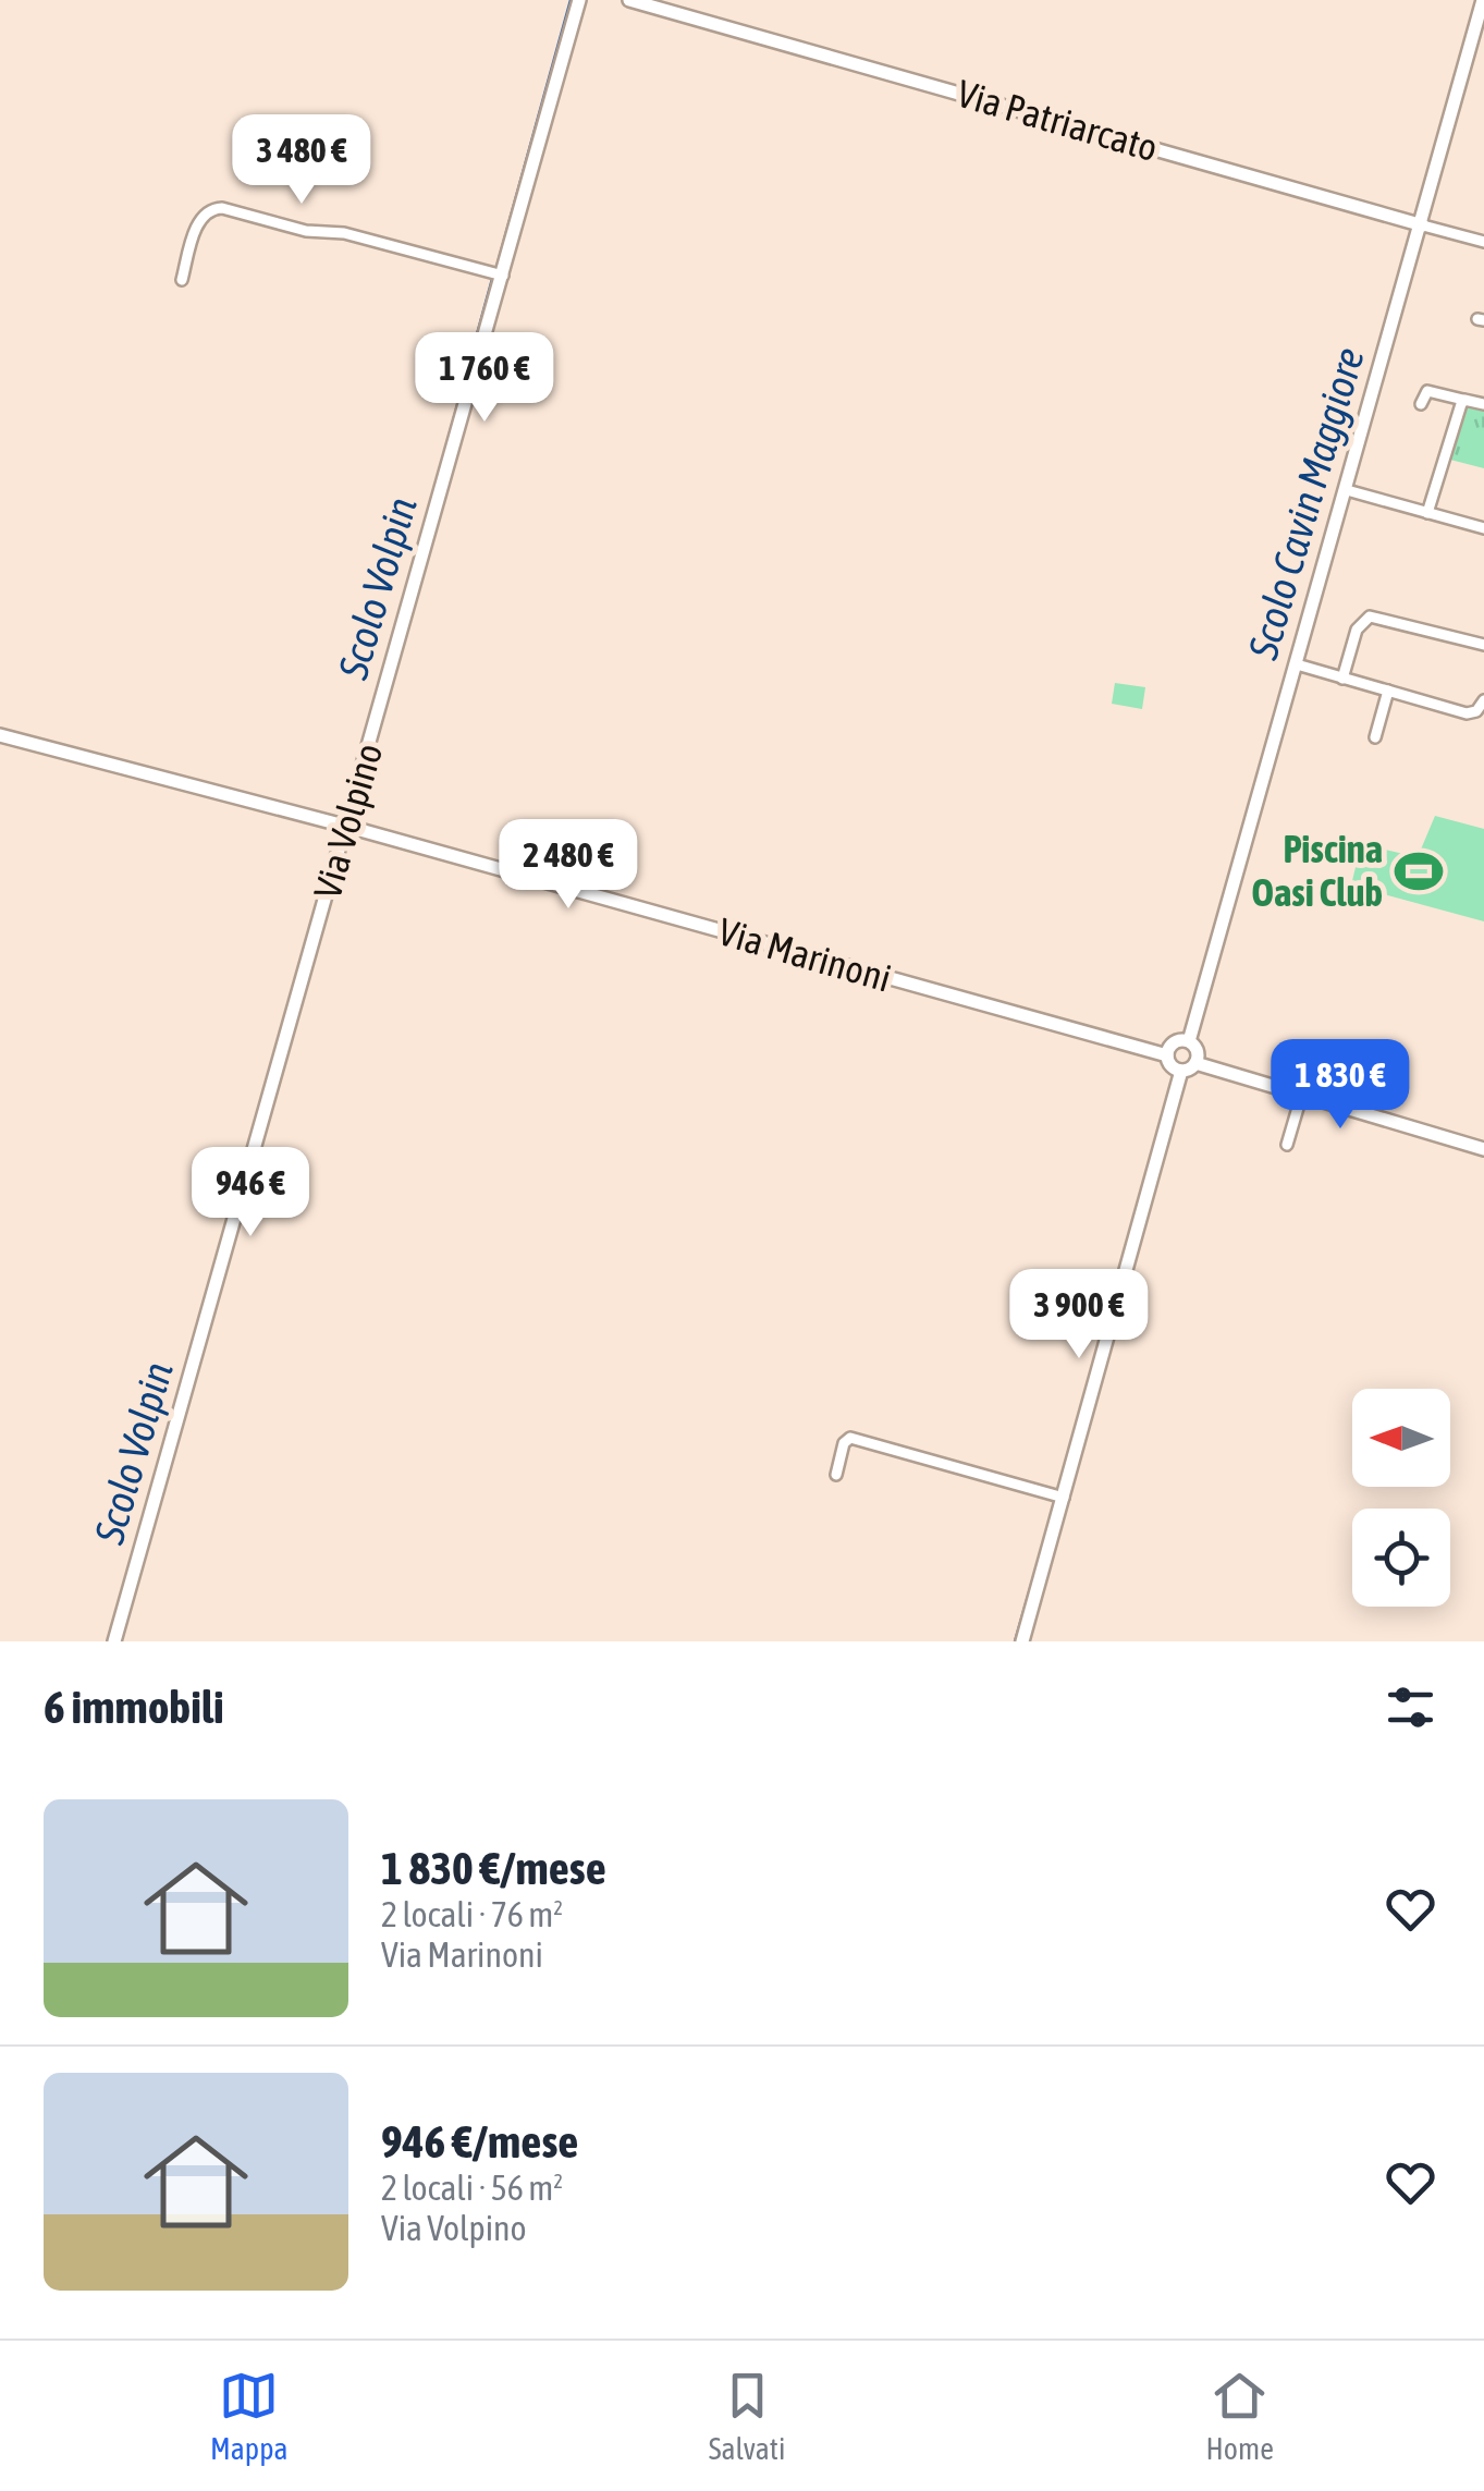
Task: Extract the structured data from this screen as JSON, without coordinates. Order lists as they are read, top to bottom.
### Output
{
  "streets": {
    "street": ["Via Patriarcato", "Via Volpino", "Via Marinoni"]
  },
  "crossings": [
    ["Via Volpino", "Via Marinoni"]
  ],
  "water": ["Scolo Cavin Maggiore", "Scolo Volpin"],
  "places": {
    "sports": ["Piscina Oasi Club"]
  },
  "north": "left",
  "page": {
    "price": [
      "3 480 €",
      "1 760 €",
      "2 480 €",
      "1 830 €",
      "946 €",
      "3 900 €"
    ],
    "heading": "6 immobili",
    "list": [
      {
        "name": "1 830 €/mese",
        "note": "2 locali · 76 m² · Via Marinoni"
      },
      {
        "name": "946 €/mese",
        "note": "2 locali · 56 m² · Via Volpino"
      }
    ],
    "tabs": ["Mappa", "Salvati", "Home"]
  }
}
